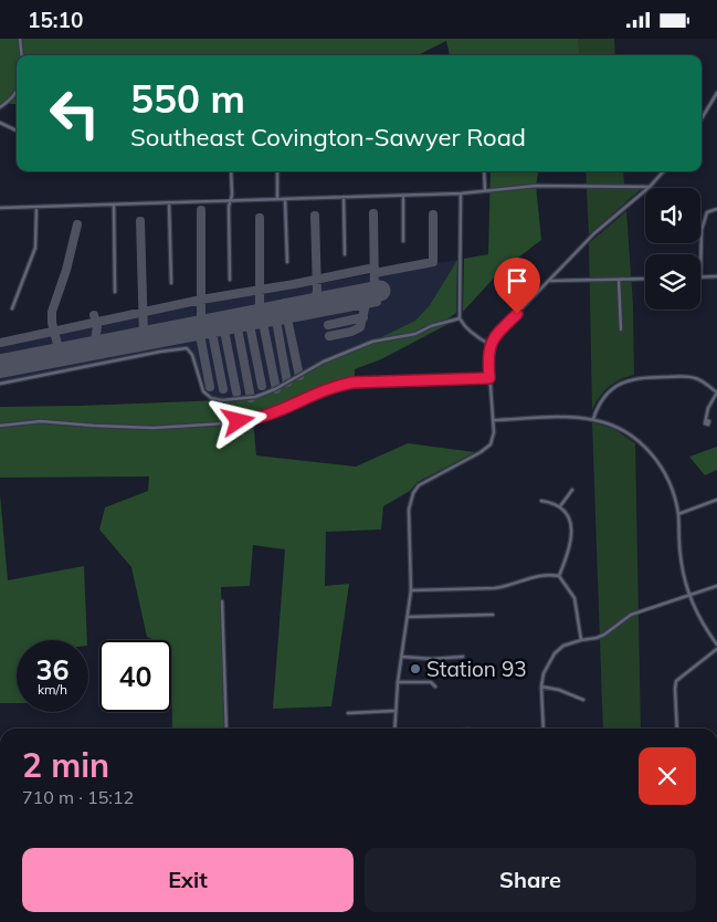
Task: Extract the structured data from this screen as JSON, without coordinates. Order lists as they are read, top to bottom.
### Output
{
  "places": ["Station 93"],
  "page": {
    "status": "15:10",
    "turn": ["550 m", "Southeast Covington-Sawyer Road"],
    "speed": "36 km/h",
    "limit": "40",
    "heading": ["2 min", "710 m · 15:12"],
    "buttons": ["Exit", "Share"]
  }
}
